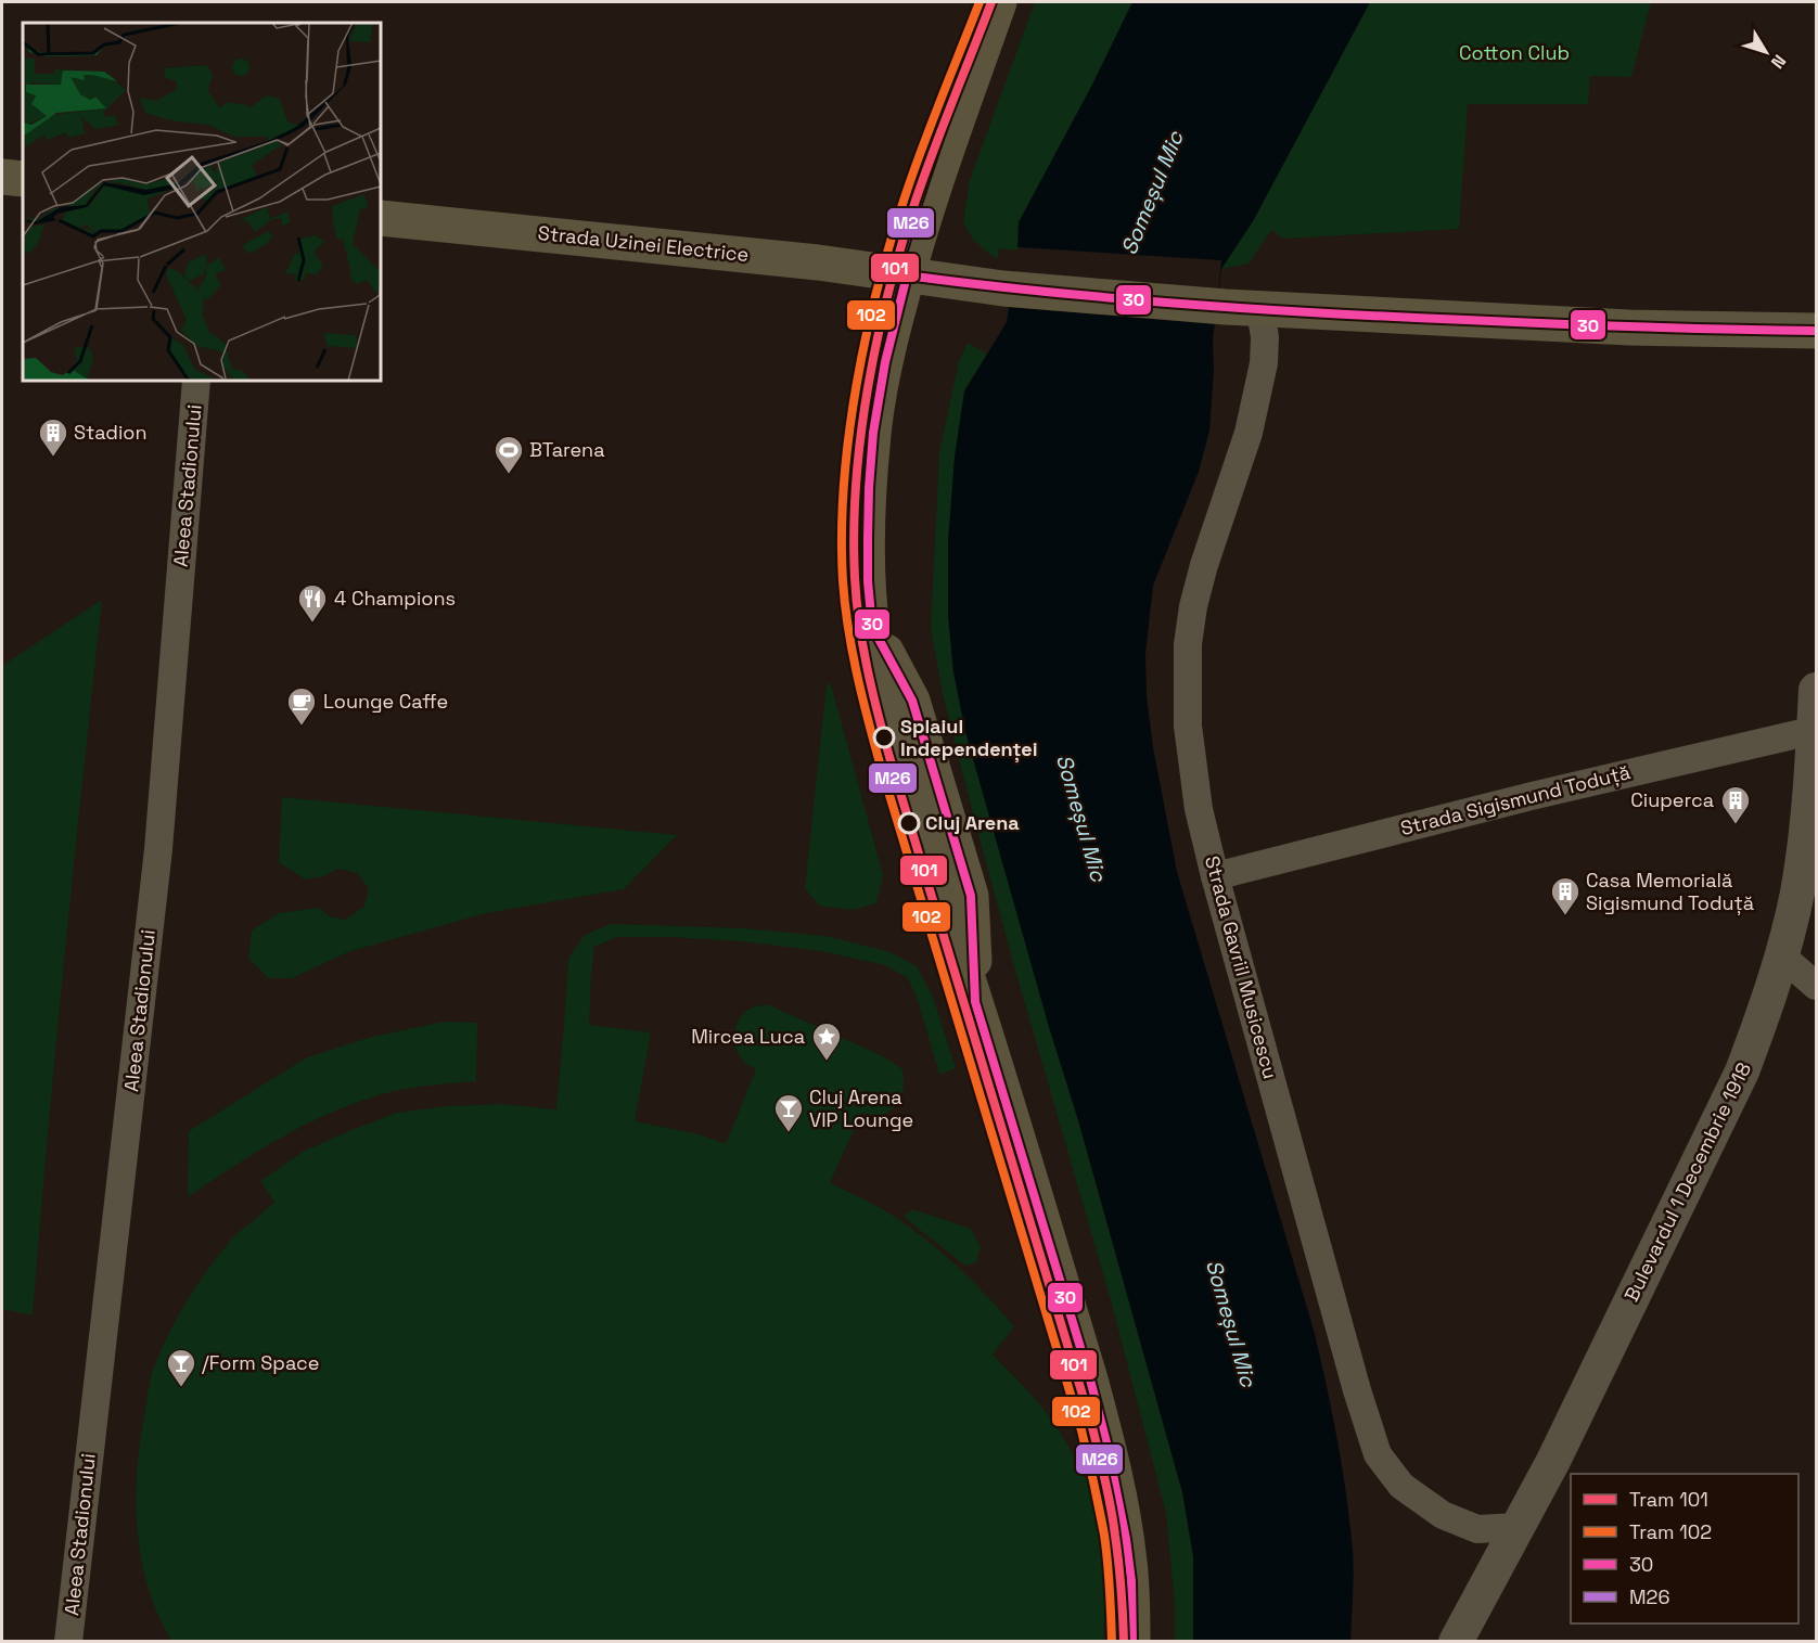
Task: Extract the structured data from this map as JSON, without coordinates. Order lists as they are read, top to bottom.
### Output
{
  "streets": {
    "main road": ["Strada Uzinei Electrice"],
    "street": [
      "Aleea Stadionului",
      "Strada Sigismund Toduță",
      "Strada Gavriil Musicescu",
      "Bulevardul 1 Decembrie 1918"
    ]
  },
  "crossings": [
    ["Strada Uzinei Electrice", "Strada Gavriil Musicescu"],
    ["Strada Sigismund Toduță", "Strada Gavriil Musicescu"],
    ["Strada Sigismund Toduță", "Bulevardul 1 Decembrie 1918"],
    ["Strada Gavriil Musicescu", "Bulevardul 1 Decembrie 1918"]
  ],
  "water": ["Someșul Mic"],
  "parks": ["Cotton Club"],
  "places": {
    "building": ["Stadion", "Ciuperca", "Casa Memorială Sigismund Toduță"],
    "sports": ["BTarena"],
    "restaurant": ["4 Champions"],
    "cafe": ["Lounge Caffe"],
    "other": ["Splaiul Independenței", "Cluj Arena"],
    "place": ["Mircea Luca"],
    "bar": ["Cluj Arena VIP Lounge", "/Form Space"]
  },
  "lines": [
    "tram line 101",
    "tram line 102",
    "transit line M26",
    "transit line 30"
  ],
  "legend": [
    "Tram 101",
    "Tram 102",
    "30",
    "M26"
  ],
  "north": "bottom right"
}
